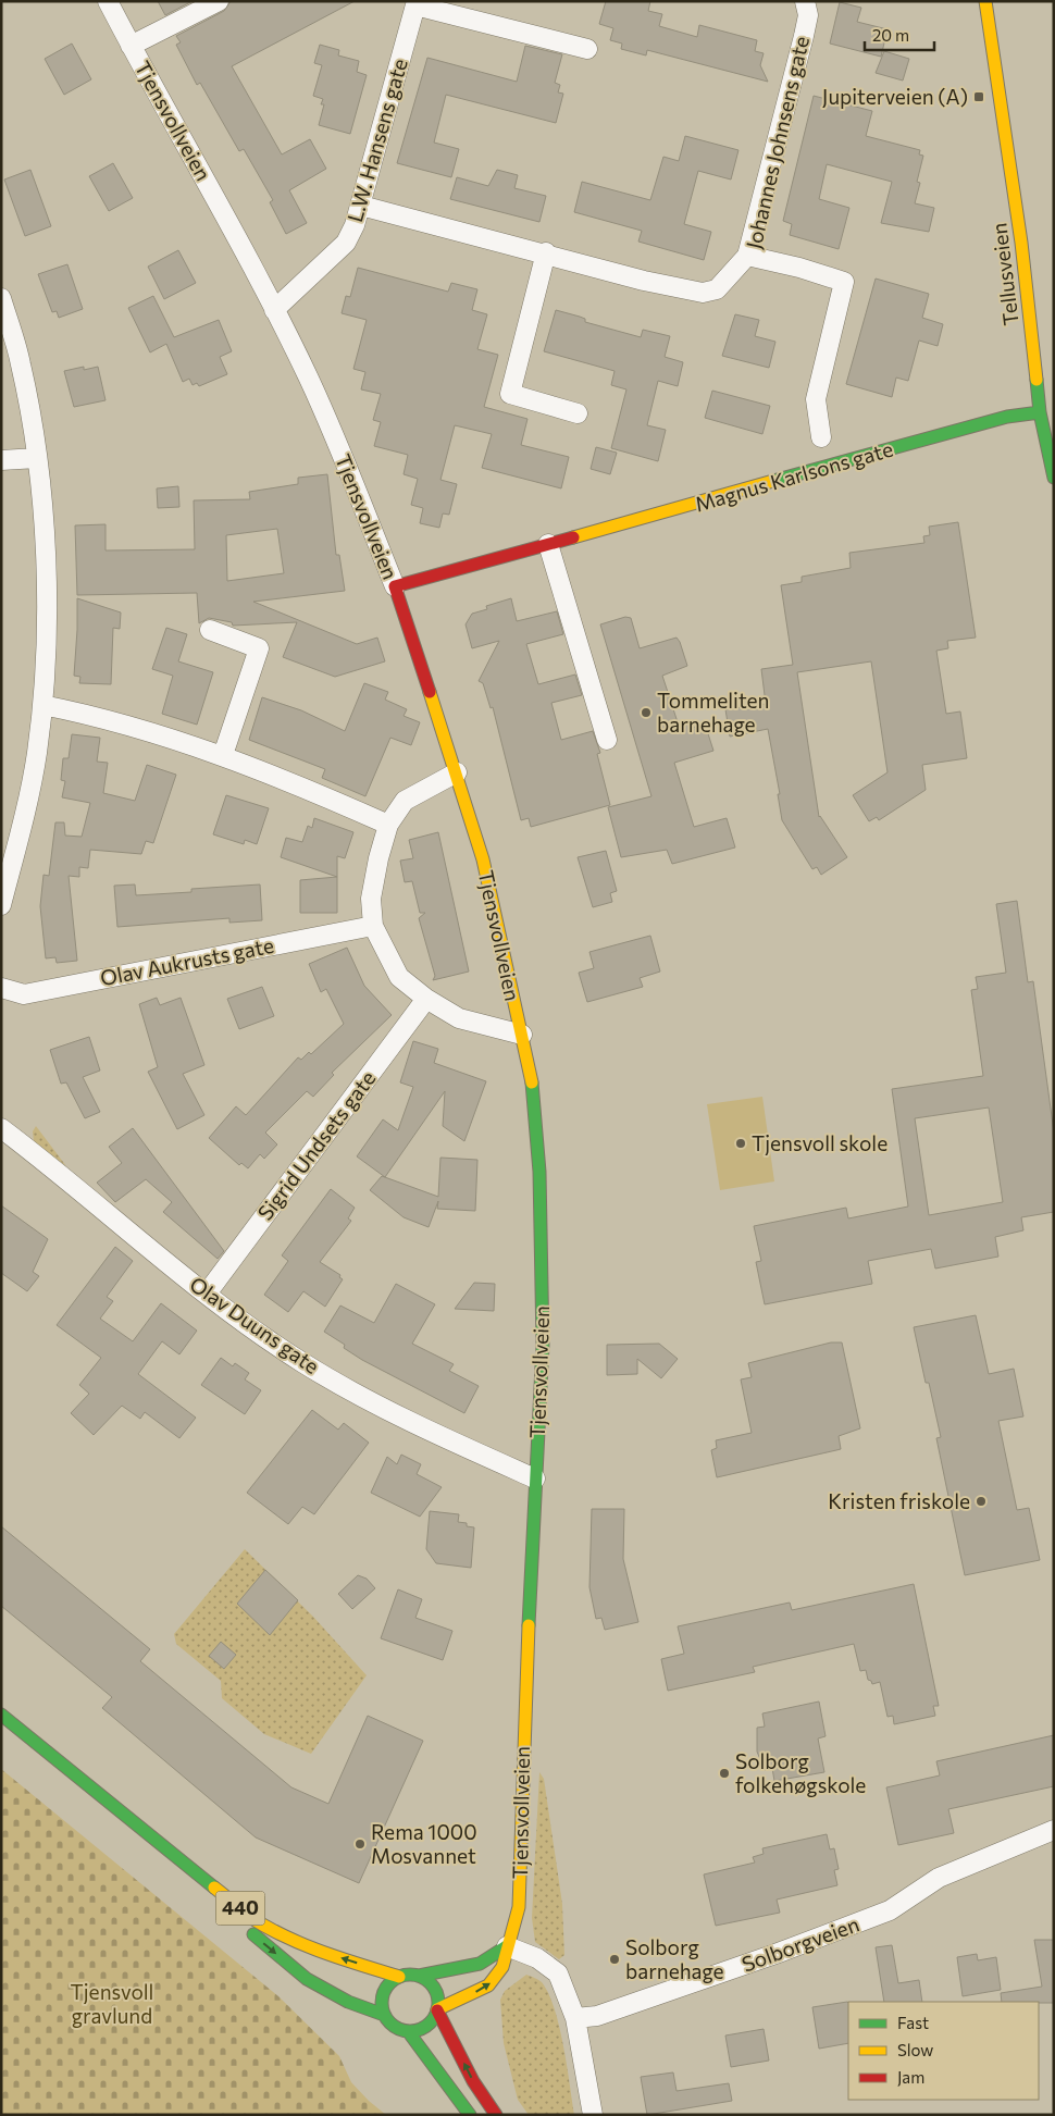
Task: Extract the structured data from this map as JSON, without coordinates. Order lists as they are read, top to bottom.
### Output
{
  "streets": {
    "street": [
      "Tjensvollveien",
      "L.W. Hansens gate",
      "Johannes Johnsens gate",
      "Tellusveien",
      "Magnus Karlsons gate",
      "Olav Aukrusts gate",
      "Sigrid Undsets gate",
      "Olav Duuns gate",
      "440",
      "Solborgveien"
    ]
  },
  "crossings": [
    ["Tjensvollveien", "L.W. Hansens gate"],
    ["Tjensvollveien", "Magnus Karlsons gate"],
    ["Tjensvollveien", "Olav Duuns gate"],
    ["Tjensvollveien", "440"],
    ["Tellusveien", "Magnus Karlsons gate"],
    ["Sigrid Undsets gate", "Olav Duuns gate"]
  ],
  "parks": ["Tjensvoll gravlund"],
  "places": {
    "transit": ["Jupiterveien (A)"],
    "other": [
      "Tommeliten barnehage",
      "Tjensvoll skole",
      "Kristen friskole",
      "Solborg folkehøgskole",
      "Rema 1000 Mosvannet",
      "Solborg barnehage"
    ]
  },
  "legend": ["Fast", "Slow", "Jam"],
  "scale_bar": "20 m"
}
